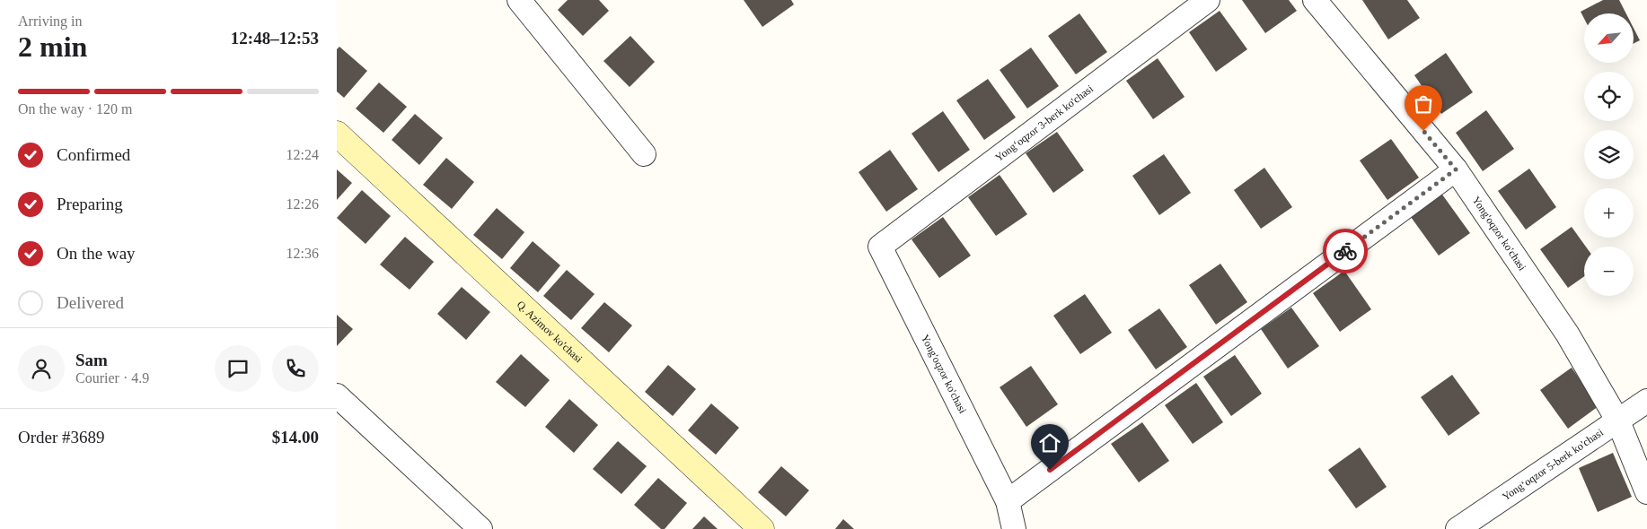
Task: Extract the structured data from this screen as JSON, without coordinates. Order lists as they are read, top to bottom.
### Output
{
  "streets": {
    "main road": ["Q. Azimov ko'chasi"],
    "street": ["Yong‘oqzor 3-berk ko'chasi", "Yong'oqzor ko'chasi", "Yong‘oqzor 5-berk ko'chasi"]
  },
  "crossings": [
    ["Yong‘oqzor 3-berk ko'chasi", "Yong'oqzor ko'chasi"],
    ["Yong'oqzor ko'chasi", "Yong‘oqzor 5-berk ko'chasi"]
  ],
  "north": "bottom left",
  "page": {
    "heading": ["2 min", "Arriving in", "12:48–12:53"],
    "panel": [
      "Sam",
      "Courier · 4.9",
      "Order #3689",
      "$14.00"
    ],
    "map_buttons": ["+", "−"],
    "bar": "On the way · 120 m",
    "list": [
      ["Confirmed", "12:24"],
      ["Preparing", "12:26"],
      ["On the way", "12:36"],
      "Delivered"
    ]
  }
}
